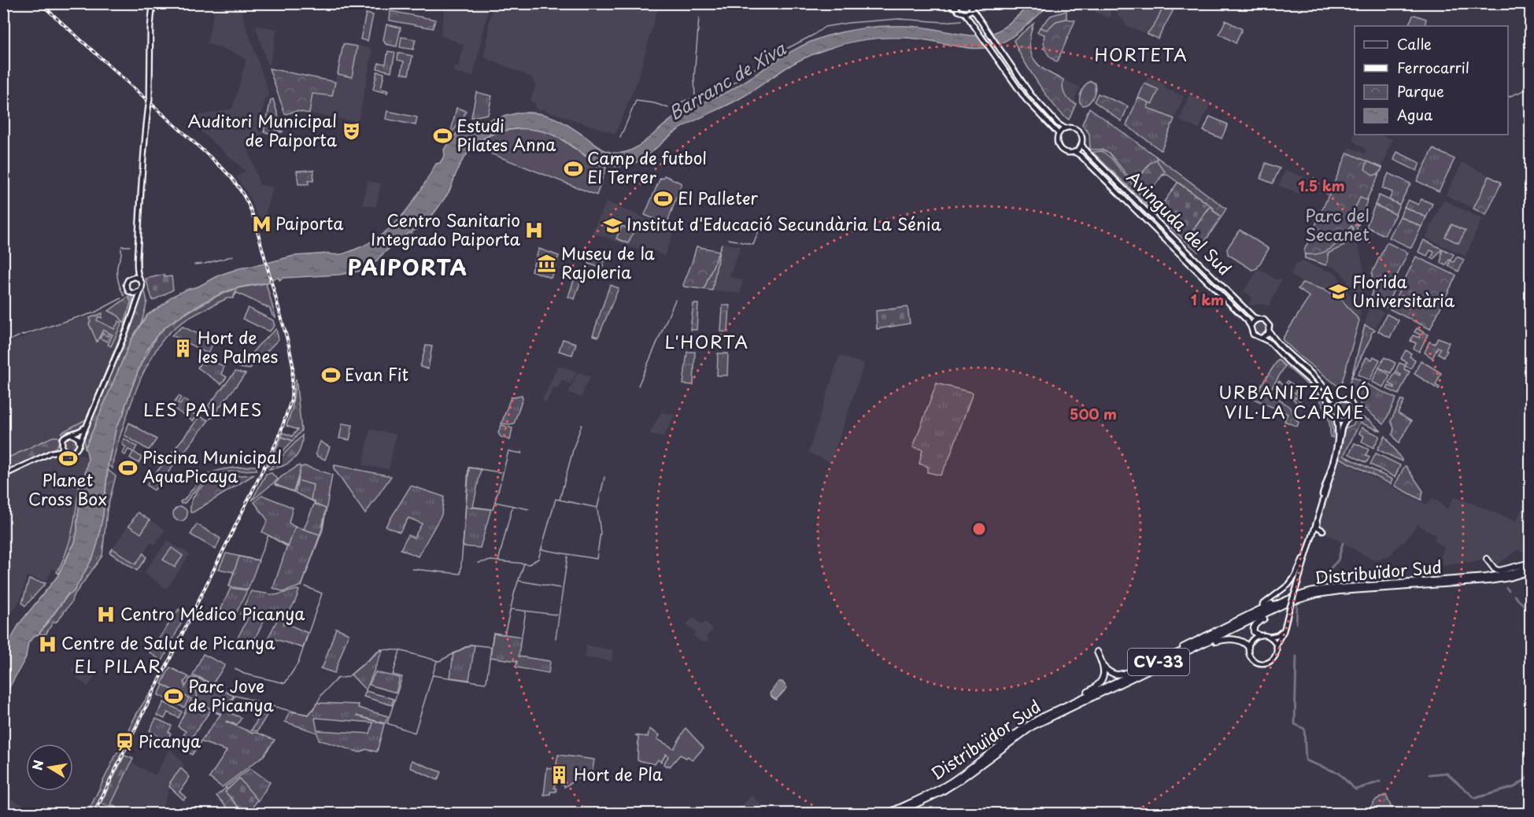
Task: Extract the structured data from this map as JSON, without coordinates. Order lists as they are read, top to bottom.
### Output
{
  "streets": {
    "highway": ["Distribuïdor Sud", "CV-33"],
    "main road": ["Avinguda del Sud"]
  },
  "districts": [
    "HORTETA",
    "PAIPORTA",
    "L'HORTA",
    "URBANITZACIÓ VIL·LA CARME",
    "LES PALMES",
    "EL PILAR"
  ],
  "water": ["Barranc de Xiva"],
  "parks": ["Parc del Secanet"],
  "places": {
    "theatre": ["Auditori Municipal de Paiporta"],
    "sports": [
      "Estudi Pilates Anna",
      "Camp de futbol El Terrer",
      "El Palleter",
      "Evan Fit",
      "Planet Cross Box",
      "Piscina Municipal AquaPicaya",
      "Parc Jove de Picanya"
    ],
    "metro station": ["Paiporta"],
    "school or university": ["Institut d'Educació Secundària La Sénia", "Florida Universitària"],
    "hospital": ["Centro Sanitario Integrado Paiporta", "Centro Médico Picanya", "Centre de Salut de Picanya"],
    "museum": ["Museu de la Rajoleria"],
    "building": ["Hort de les Palmes", "Hort de Pla"],
    "station": ["Picanya"]
  },
  "legend": [
    "Calle",
    "Ferrocarril",
    "Parque",
    "Agua"
  ],
  "north": "left",
  "rings": ["1.5 km", "1 km", "500 m"]
}
